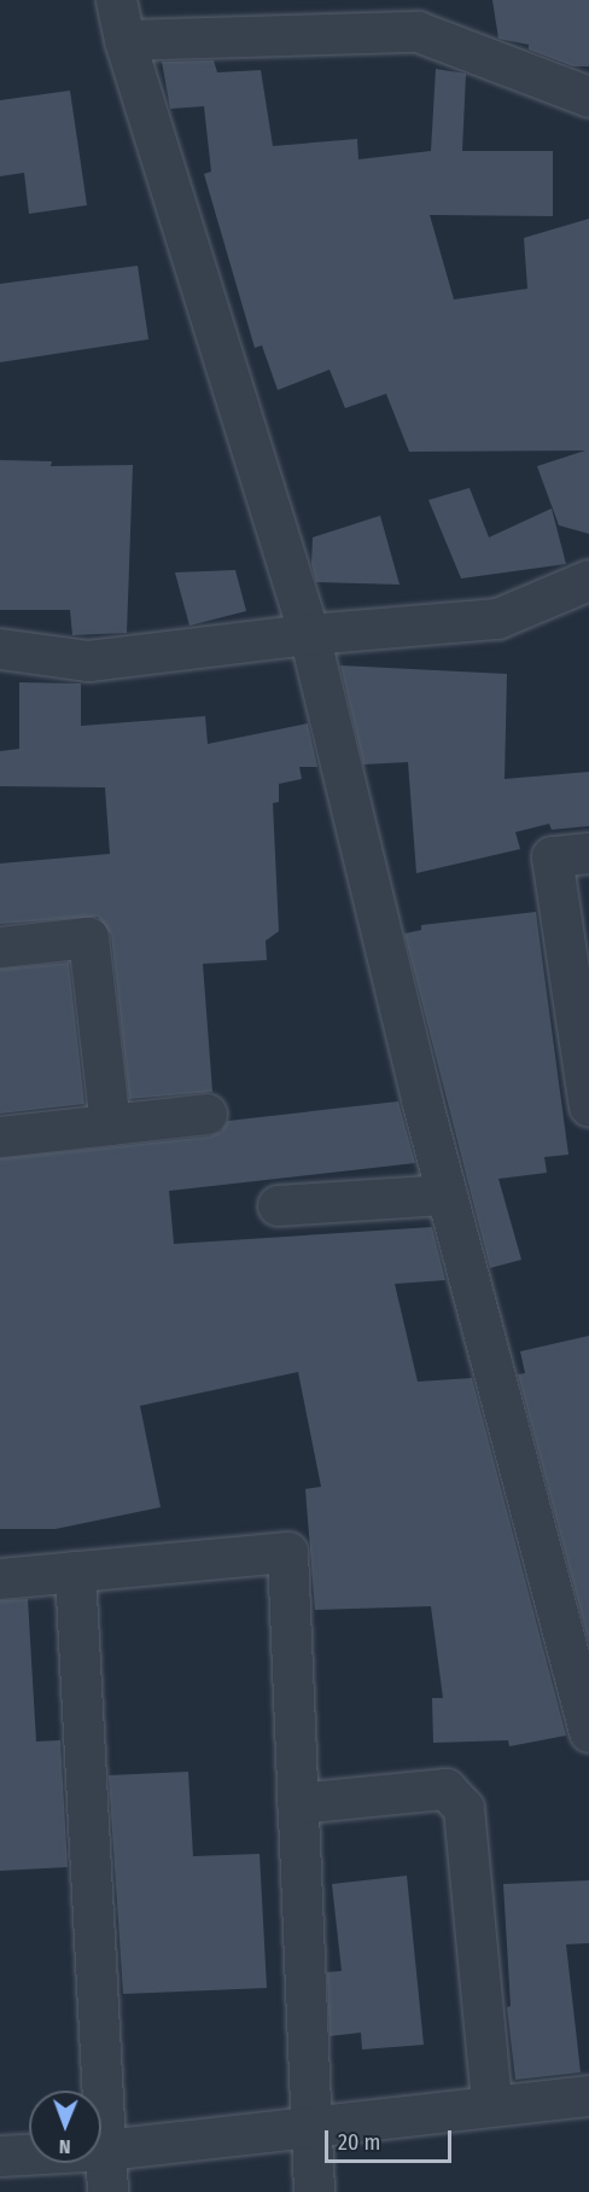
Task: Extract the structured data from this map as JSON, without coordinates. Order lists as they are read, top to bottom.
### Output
{
  "scale_bar": "20 m",
  "north": "bottom"
}
